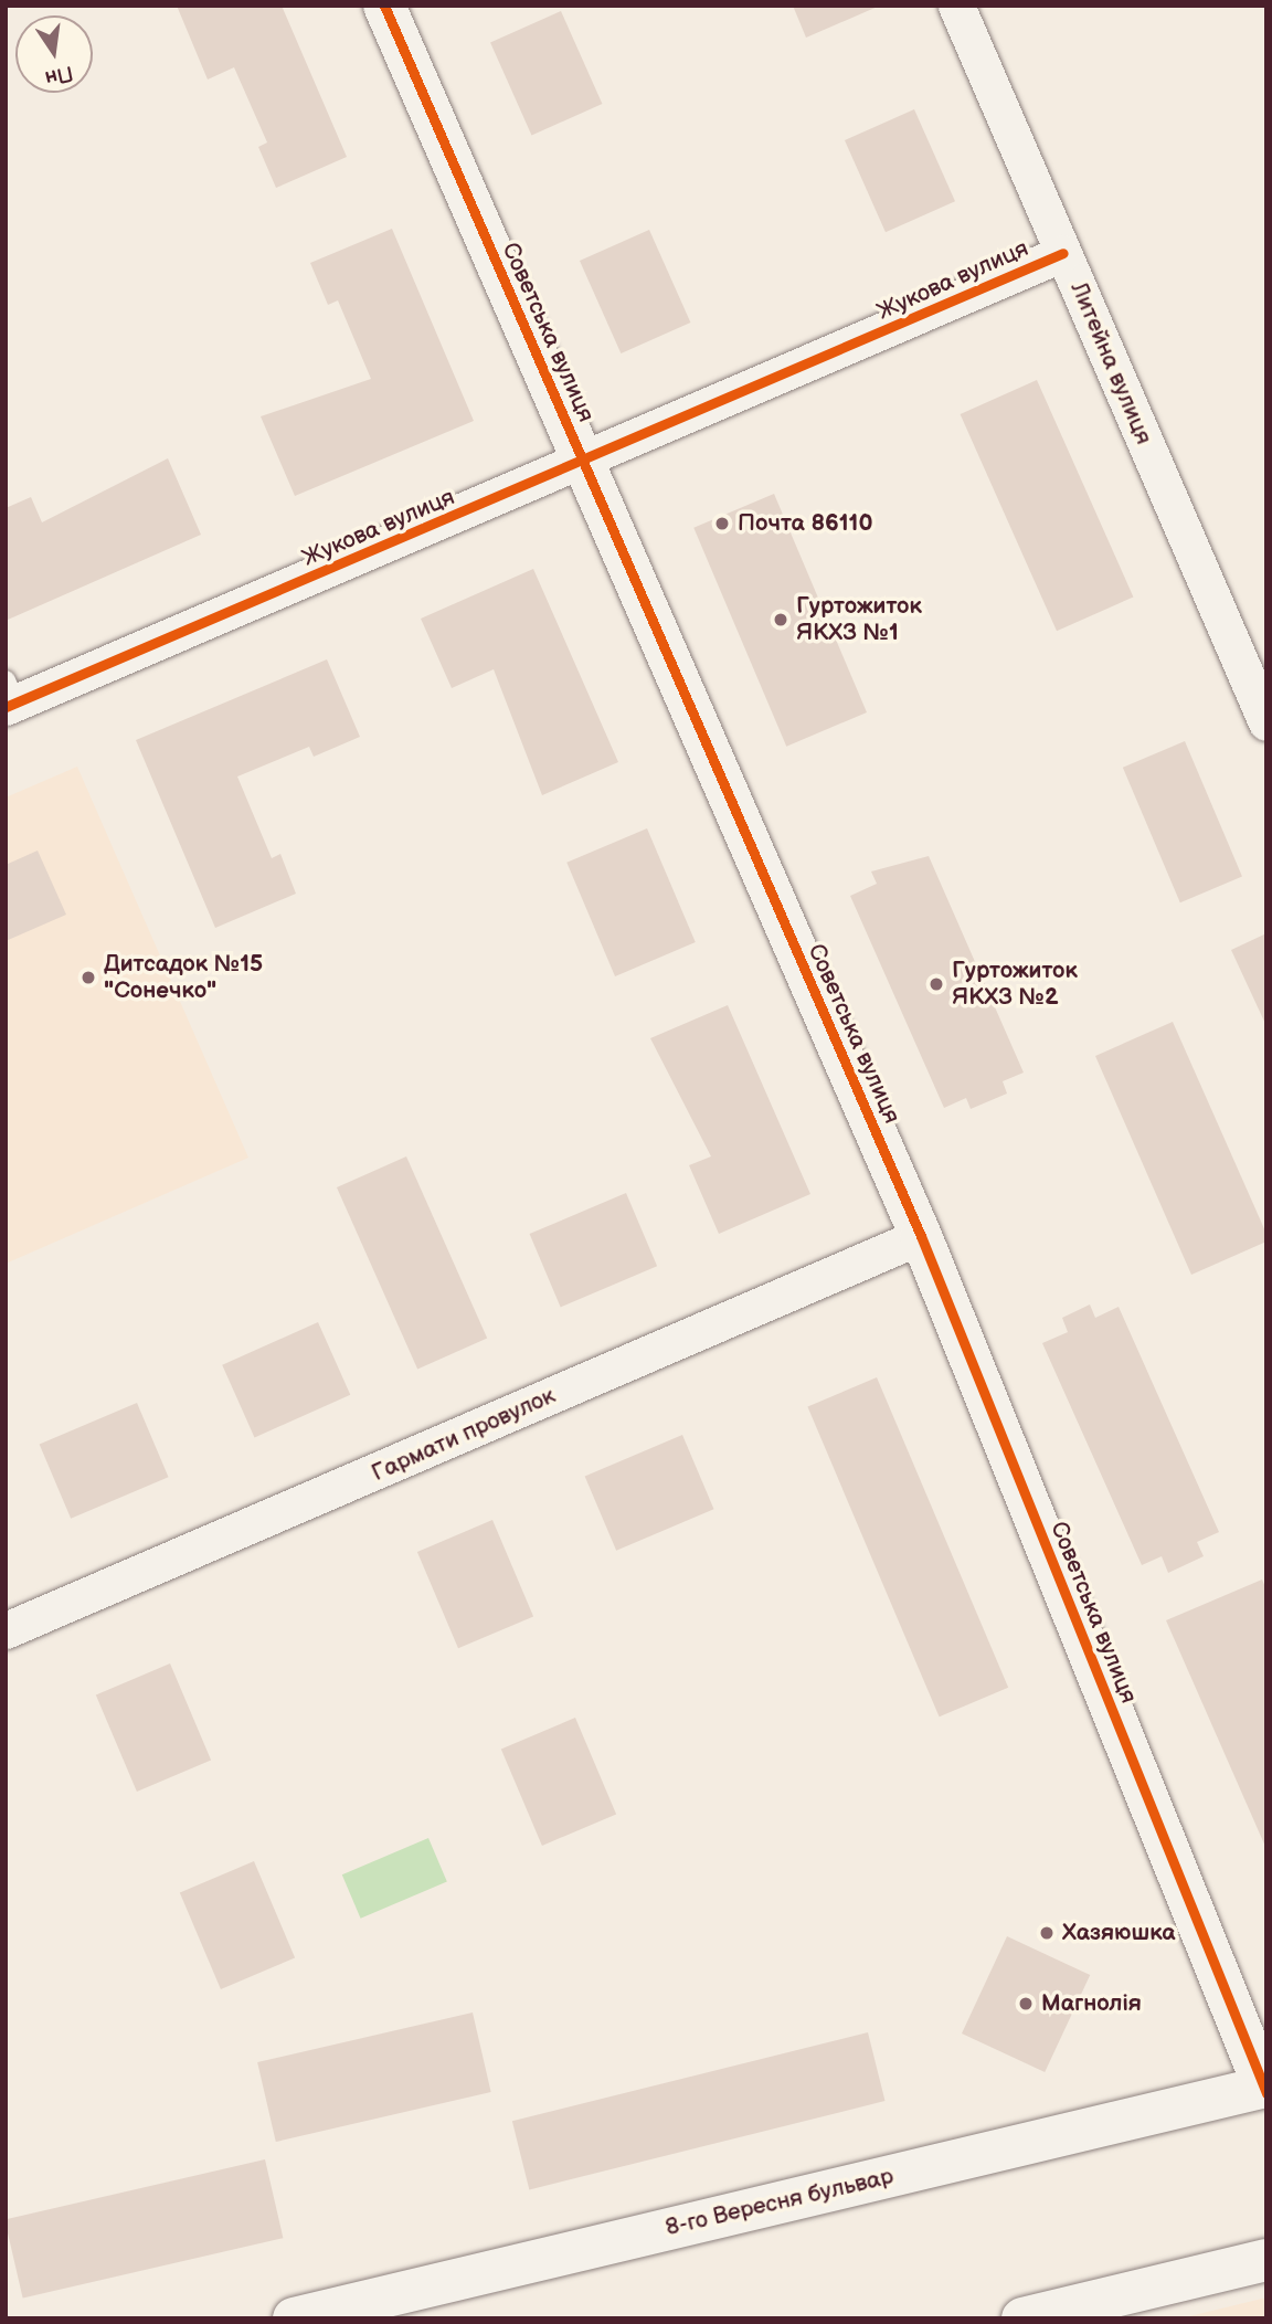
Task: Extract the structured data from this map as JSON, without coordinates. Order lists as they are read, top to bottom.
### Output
{
  "streets": {
    "street": [
      "Жукова вулиця",
      "Советська вулиця",
      "Литейна вулиця",
      "Гармати провулок",
      "8-го Вересня бульвар"
    ]
  },
  "crossings": [
    ["Жукова вулиця", "Советська вулиця"],
    ["Жукова вулиця", "Литейна вулиця"],
    ["Советська вулиця", "Гармати провулок"],
    ["Советська вулиця", "8-го Вересня бульвар"]
  ],
  "places": [
    "Почта 86110",
    "Гуртожиток ЯКХЗ №1",
    "Дитсадок №15 \"Сонечко\"",
    "Гуртожиток ЯКХЗ №2",
    "Хазяюшка",
    "Магнолія"
  ],
  "north": "bottom"
}
